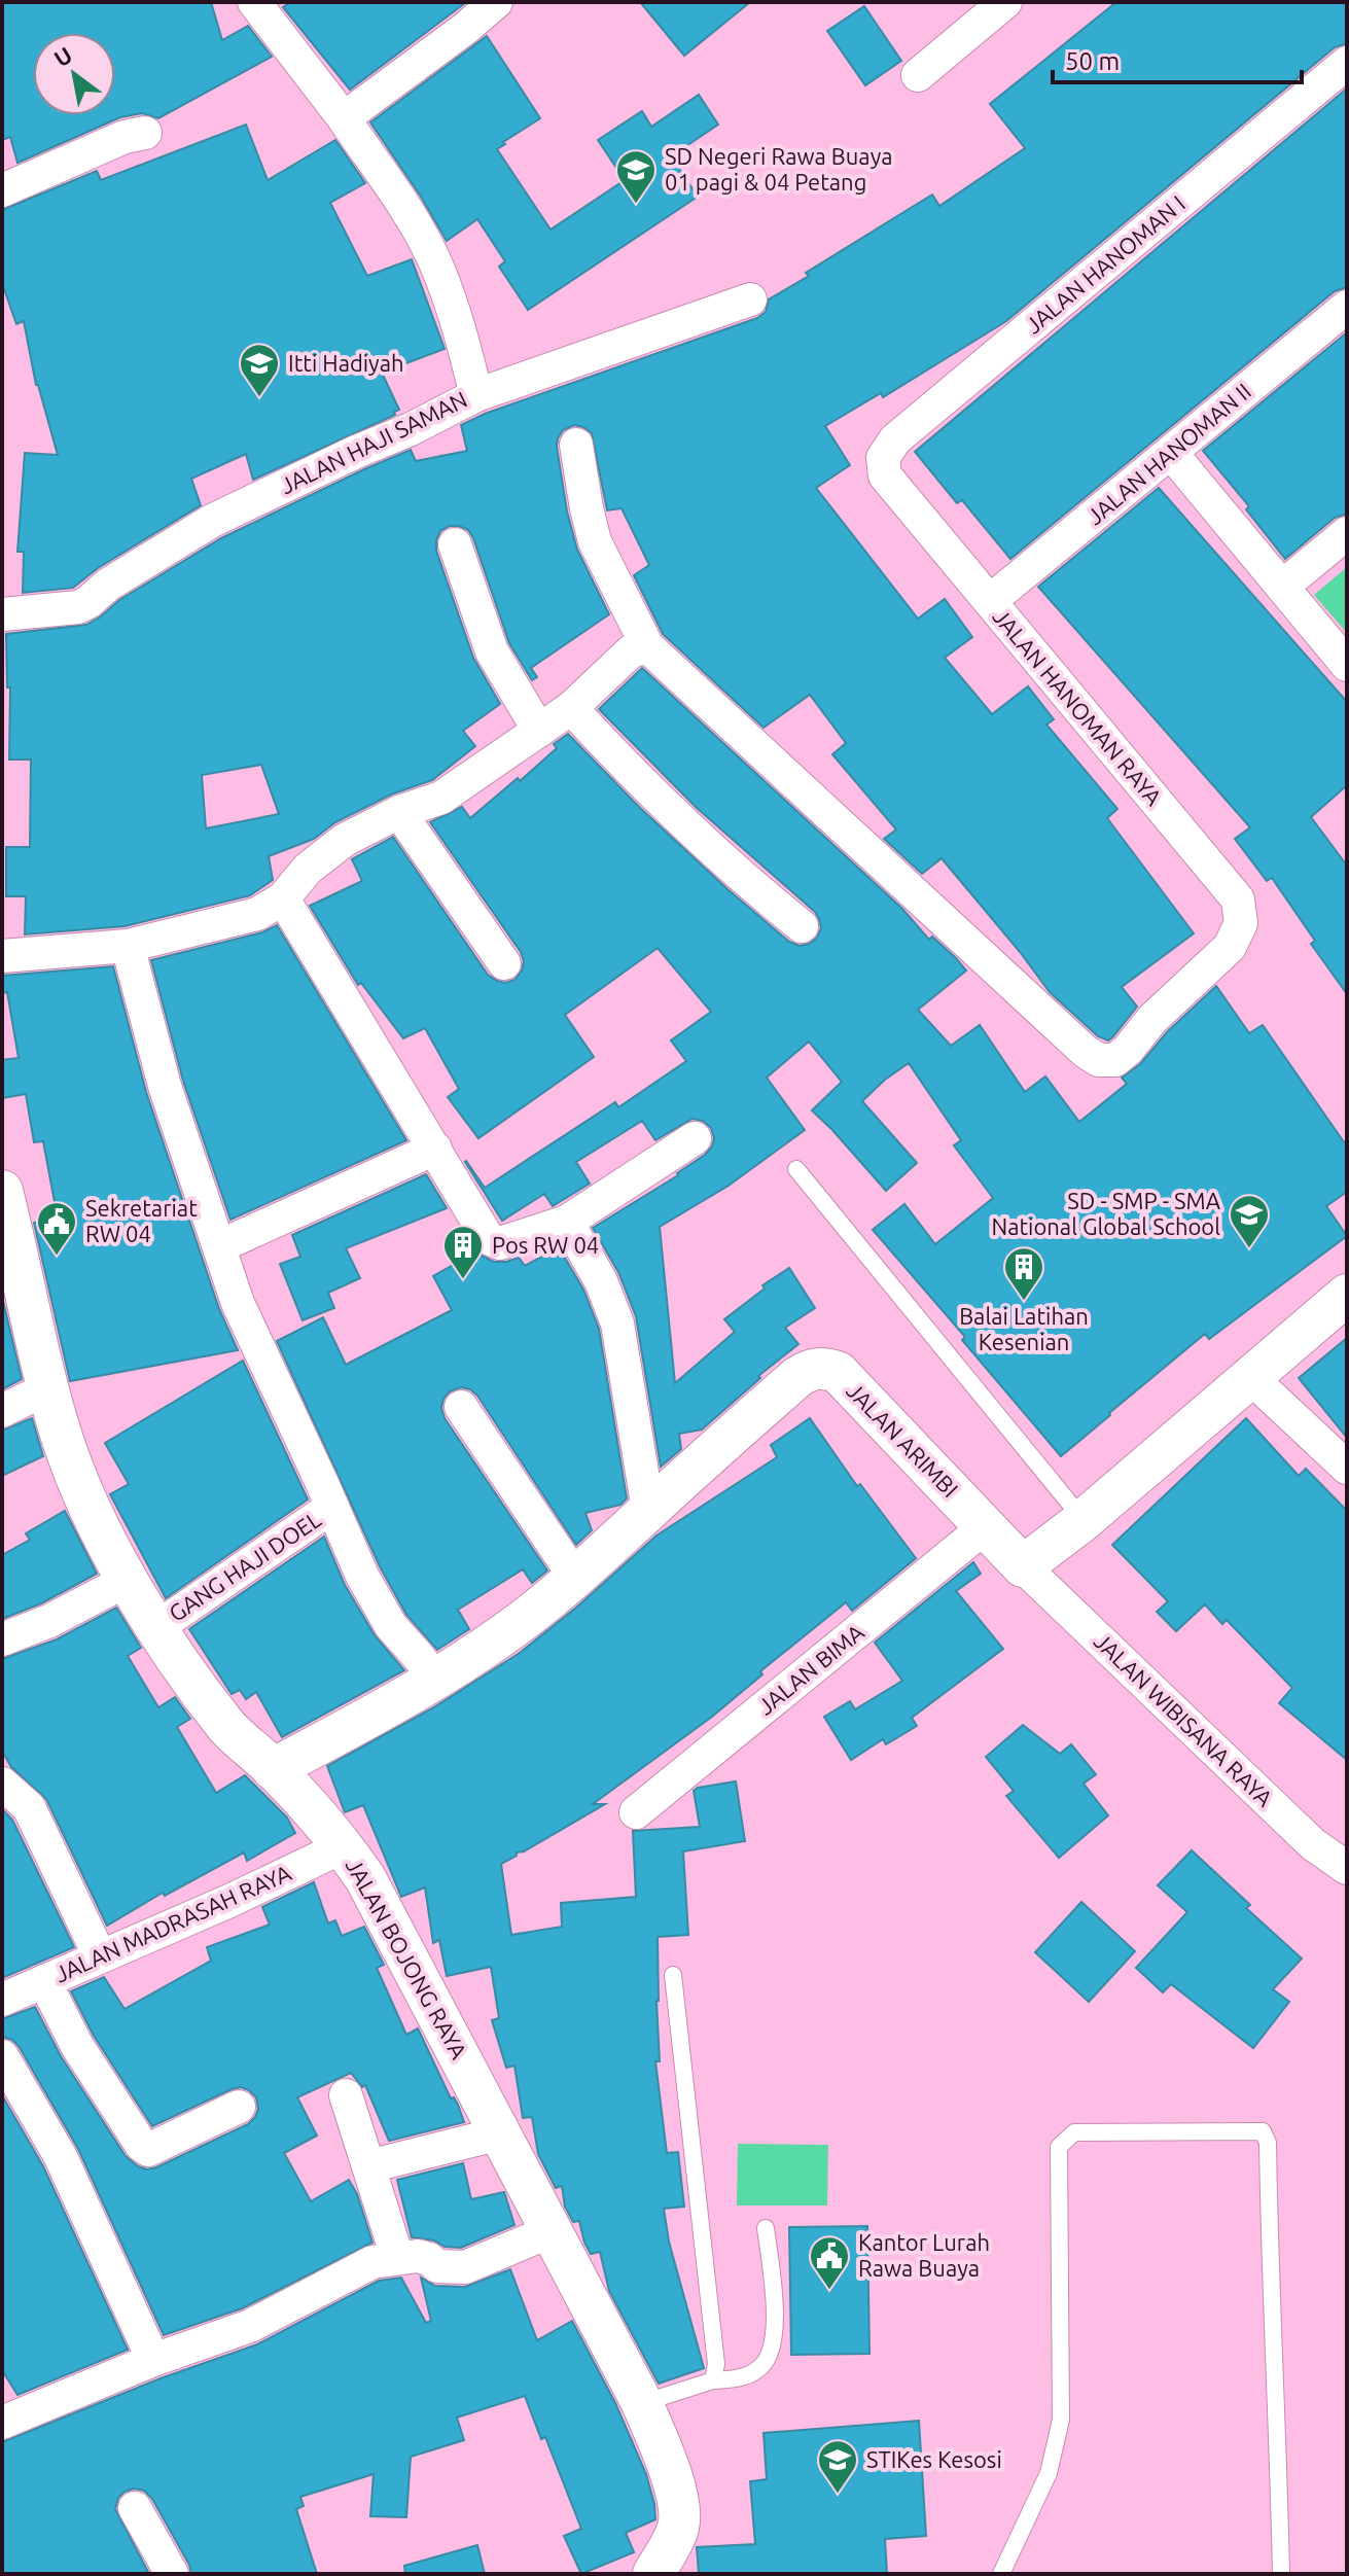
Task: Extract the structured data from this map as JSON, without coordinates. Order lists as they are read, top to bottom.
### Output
{
  "streets": {
    "street": [
      "JALAN HANOMAN I",
      "JALAN HAJI SAMAN",
      "JALAN HANOMAN II",
      "JALAN HANOMAN RAYA",
      "JALAN ARIMBI",
      "GANG HAJI DOEL",
      "JALAN BIMA",
      "JALAN WIBISANA RAYA",
      "JALAN MADRASAH RAYA",
      "JALAN BOJONG RAYA"
    ]
  },
  "crossings": [
    ["JALAN HANOMAN I", "JALAN HANOMAN RAYA"],
    ["JALAN HANOMAN II", "JALAN HANOMAN RAYA"],
    ["JALAN ARIMBI", "JALAN BIMA"],
    ["JALAN ARIMBI", "JALAN WIBISANA RAYA"],
    ["JALAN ARIMBI", "JALAN BOJONG RAYA"],
    ["GANG HAJI DOEL", "JALAN BOJONG RAYA"],
    ["JALAN MADRASAH RAYA", "JALAN BOJONG RAYA"]
  ],
  "places": {
    "school or university": [
      "SD Negeri Rawa Buaya 01 pagi & 04 Petang",
      "Itti Hadiyah",
      "SD - SMP - SMA National Global School",
      "STIKes Kesosi"
    ],
    "public building": ["Sekretariat RW 04", "Kantor Lurah Rawa Buaya"],
    "building": ["Pos RW 04", "Balai Latihan Kesenian"]
  },
  "scale_bar": "50 m",
  "north": "top left"
}
